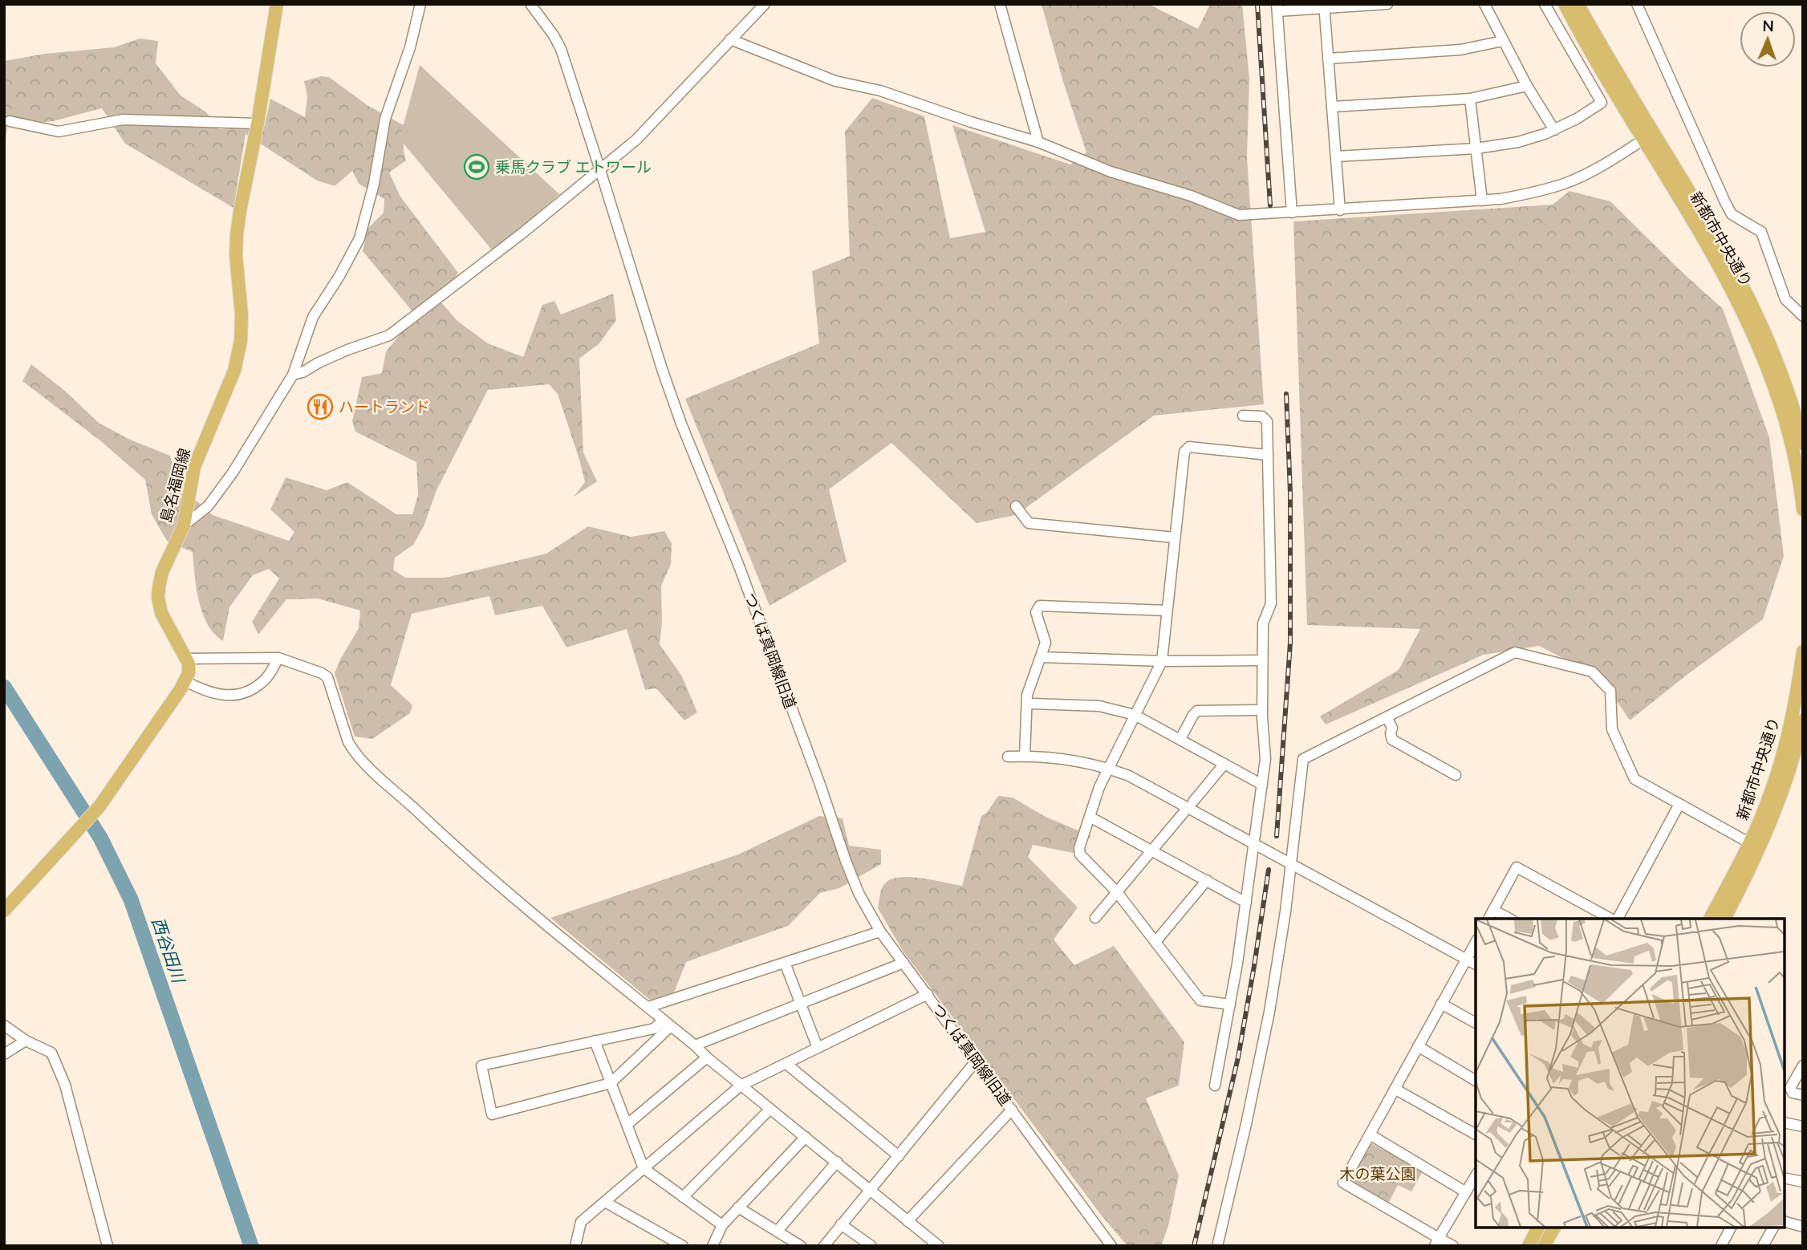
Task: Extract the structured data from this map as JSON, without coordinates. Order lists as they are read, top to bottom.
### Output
{
  "streets": {
    "main road": ["新都市中央通り", "島名福岡線"],
    "street": ["つくば真岡線旧道"]
  },
  "water": ["西谷田川"],
  "parks": ["木の葉公園"],
  "places": {
    "sports": ["乗馬クラブ エトワール"],
    "restaurant": ["ハートランド"]
  },
  "north": "top"
}
